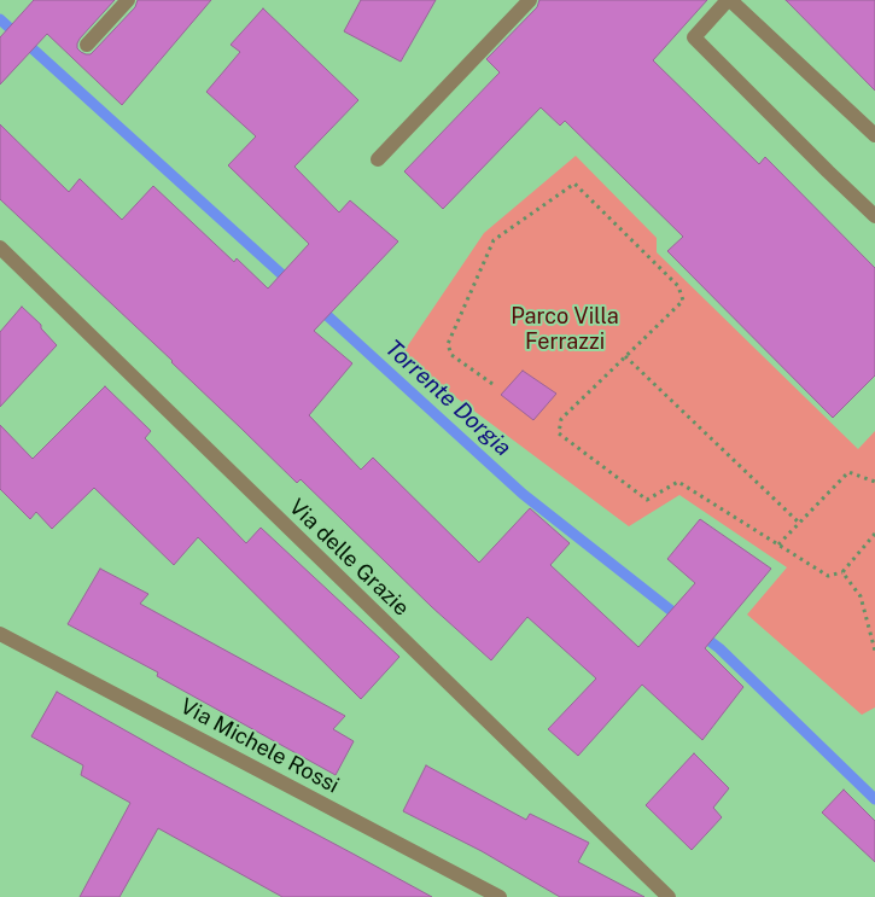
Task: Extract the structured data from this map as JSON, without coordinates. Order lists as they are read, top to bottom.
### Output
{
  "streets": {
    "street": ["Via delle Grazie", "Via Michele Rossi"]
  },
  "water": ["Torrente Dorgia"],
  "parks": ["Parco Villa Ferrazzi"]
}
